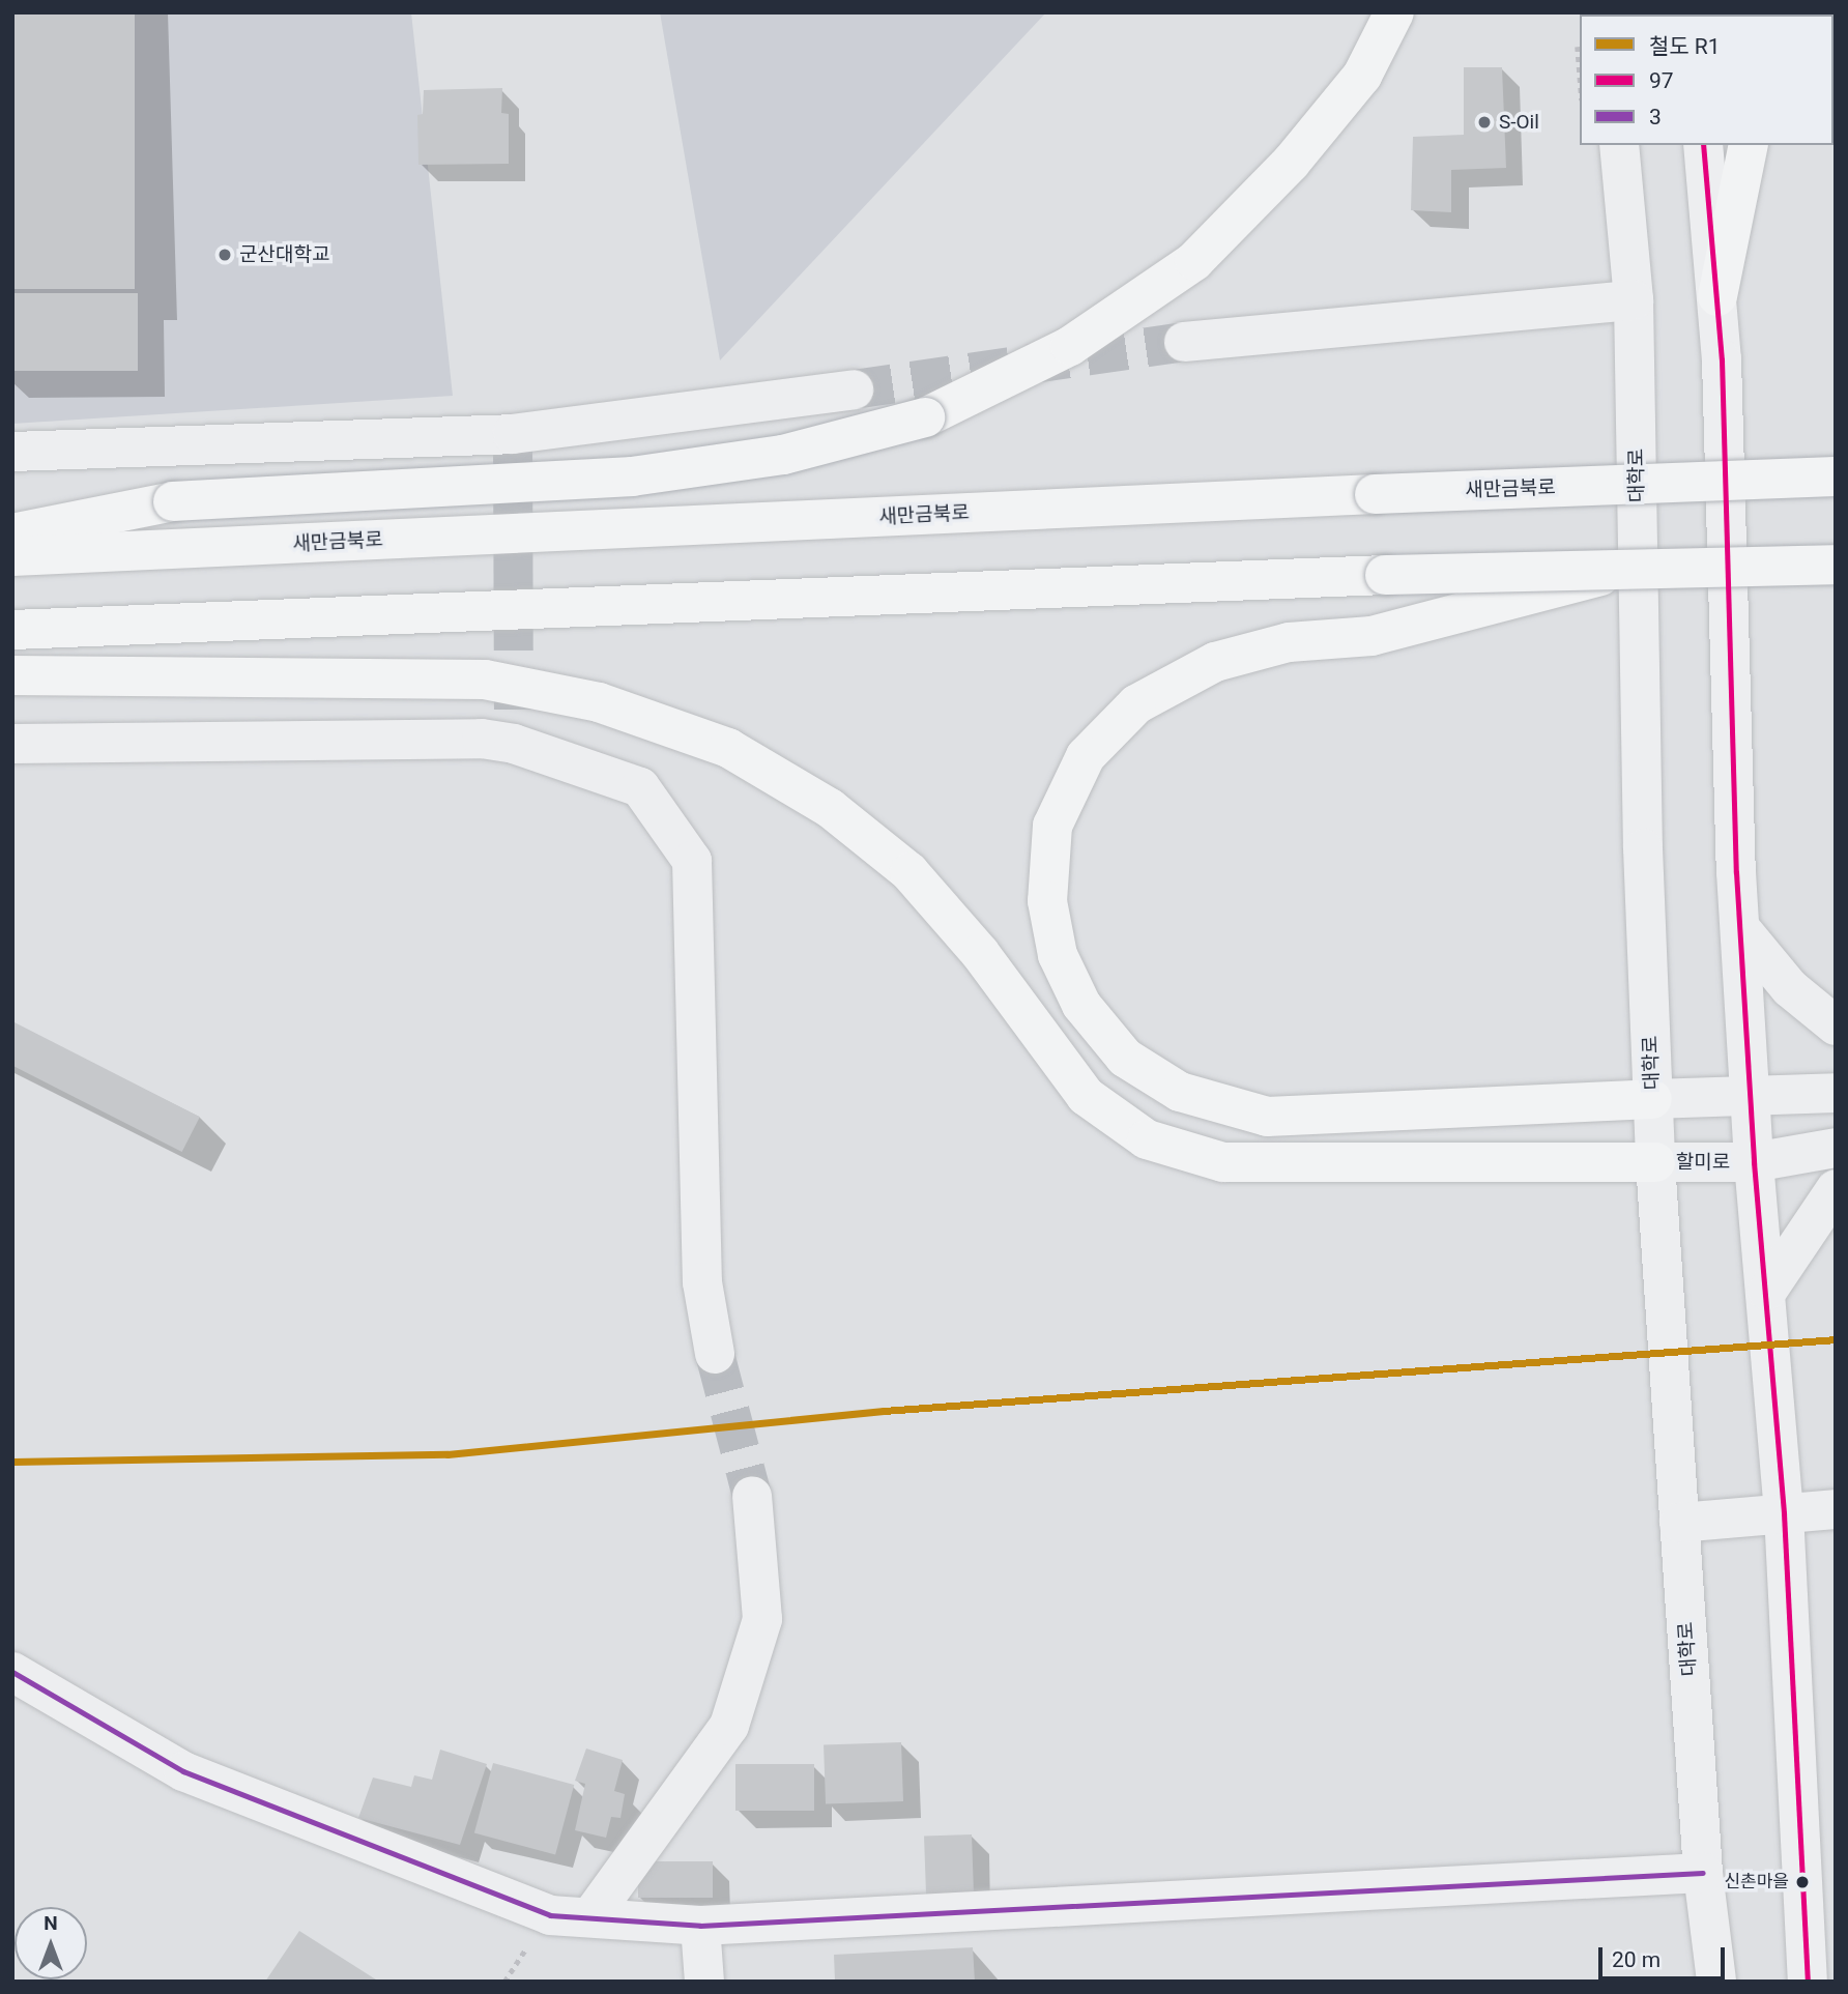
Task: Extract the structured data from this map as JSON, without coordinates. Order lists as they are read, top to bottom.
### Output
{
  "streets": {
    "highway": ["새만금북로"],
    "street": ["대학로", "할미로"]
  },
  "crossings": [
    ["대학로", "할미로"]
  ],
  "places": ["S-Oil", "군산대학교", "신촌마을"],
  "lines": ["transit line 97", "rail line R1", "transit line 3"],
  "legend": ["철도 R1", "97", "3"],
  "scale_bar": "20 m",
  "north": "top"
}
